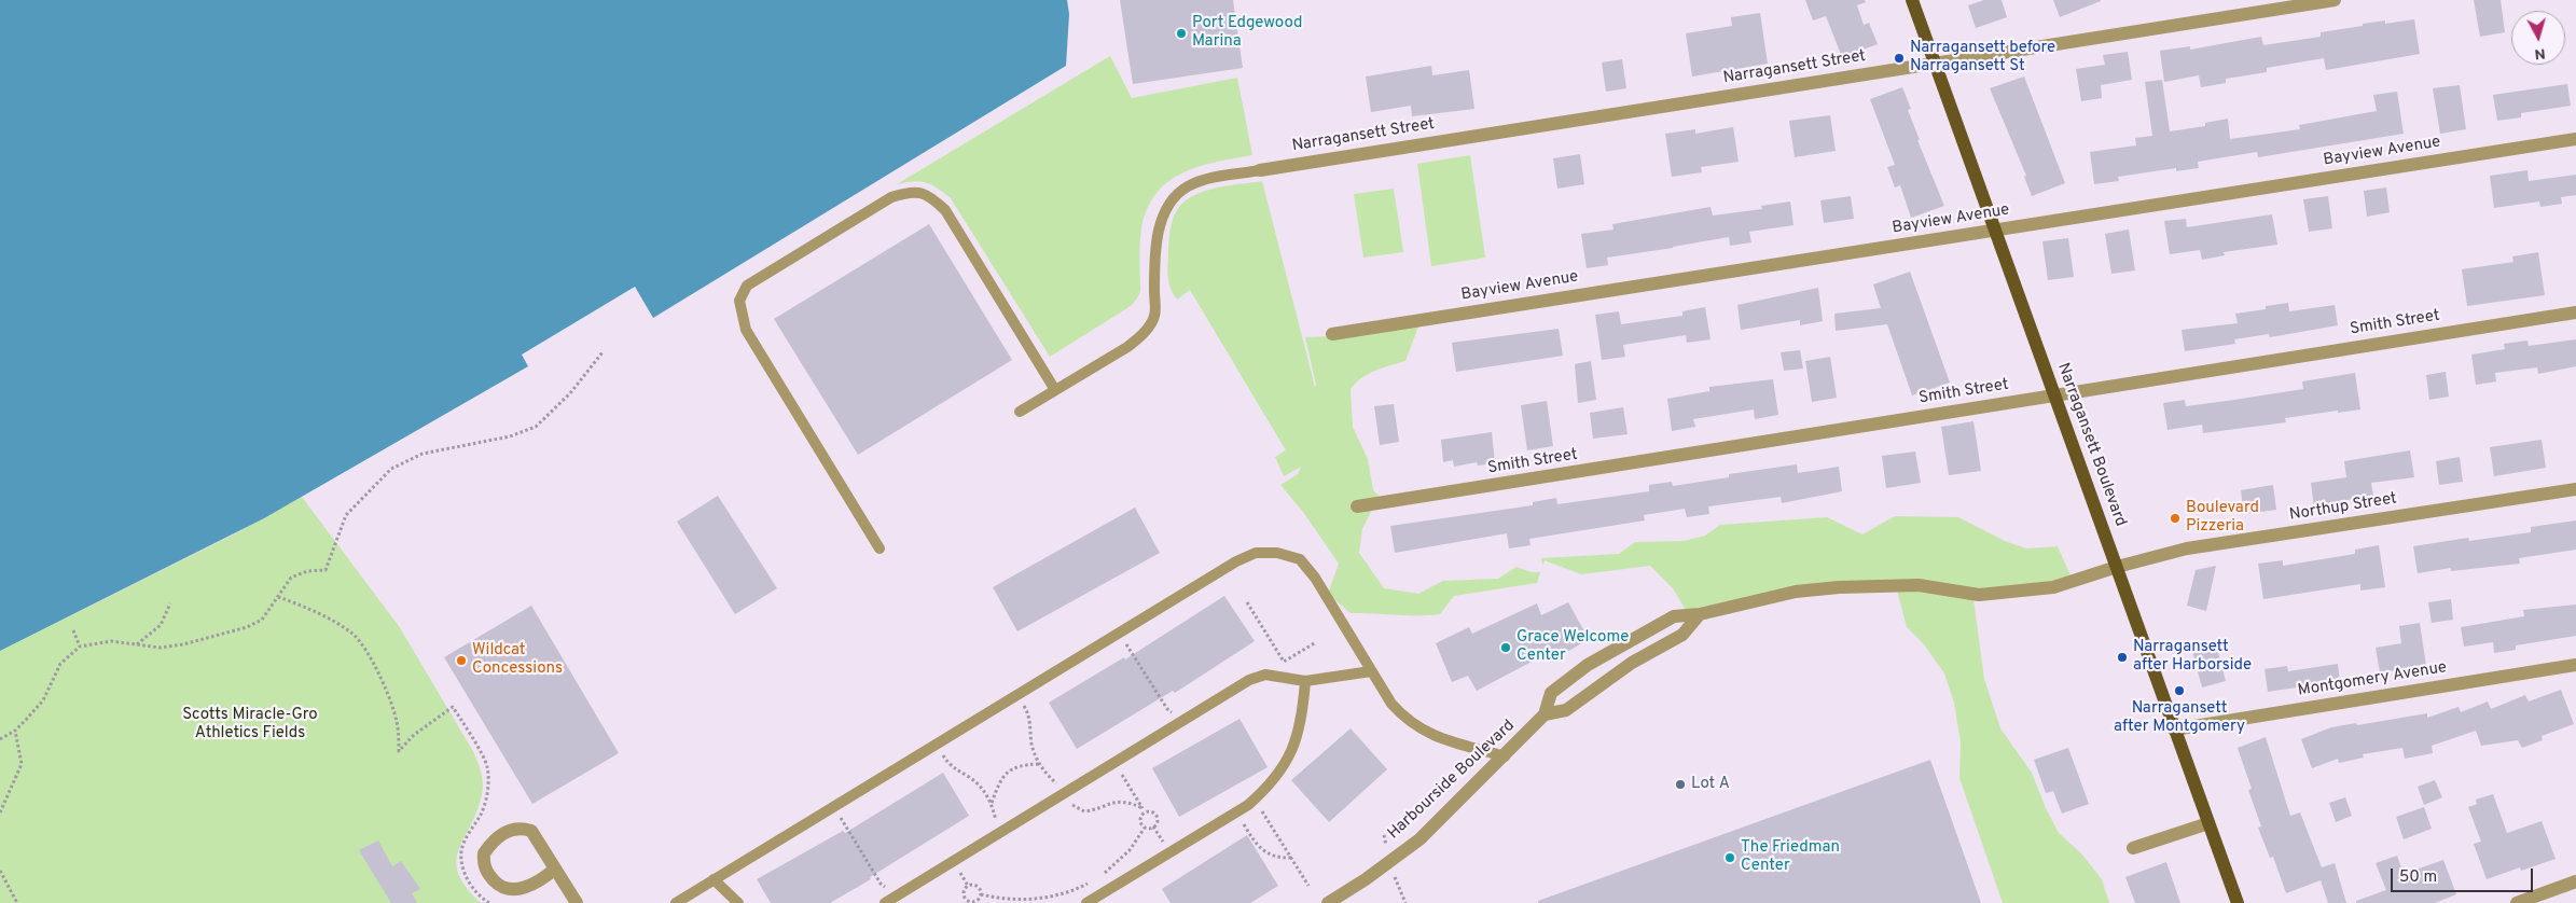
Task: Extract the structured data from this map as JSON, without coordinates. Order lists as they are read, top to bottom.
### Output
{
  "streets": {
    "main road": ["Narragansett Boulevard"],
    "street": [
      "Narragansett Street",
      "Bayview Avenue",
      "Smith Street",
      "Northup Street",
      "Montgomery Avenue",
      "Harbourside Boulevard"
    ]
  },
  "crossings": [
    ["Narragansett Street", "Narragansett Boulevard"],
    ["Bayview Avenue", "Narragansett Boulevard"],
    ["Smith Street", "Narragansett Boulevard"],
    ["Narragansett Boulevard", "Northup Street"],
    ["Narragansett Boulevard", "Montgomery Avenue"],
    ["Narragansett Boulevard", "Harbourside Boulevard"],
    ["Northup Street", "Harbourside Boulevard"]
  ],
  "parks": ["Scotts Miracle-Gro Athletics Fields"],
  "places": [
    "Port Edgewood Marina",
    "Narragansett before Narragansett St",
    "Boulevard Pizzeria",
    "Grace Welcome Center",
    "Narragansett after Harborside",
    "Wildcat Concessions",
    "Narragansett after Montgomery",
    "Lot A",
    "The Friedman Center"
  ],
  "scale_bar": "50 m",
  "north": "bottom"
}
